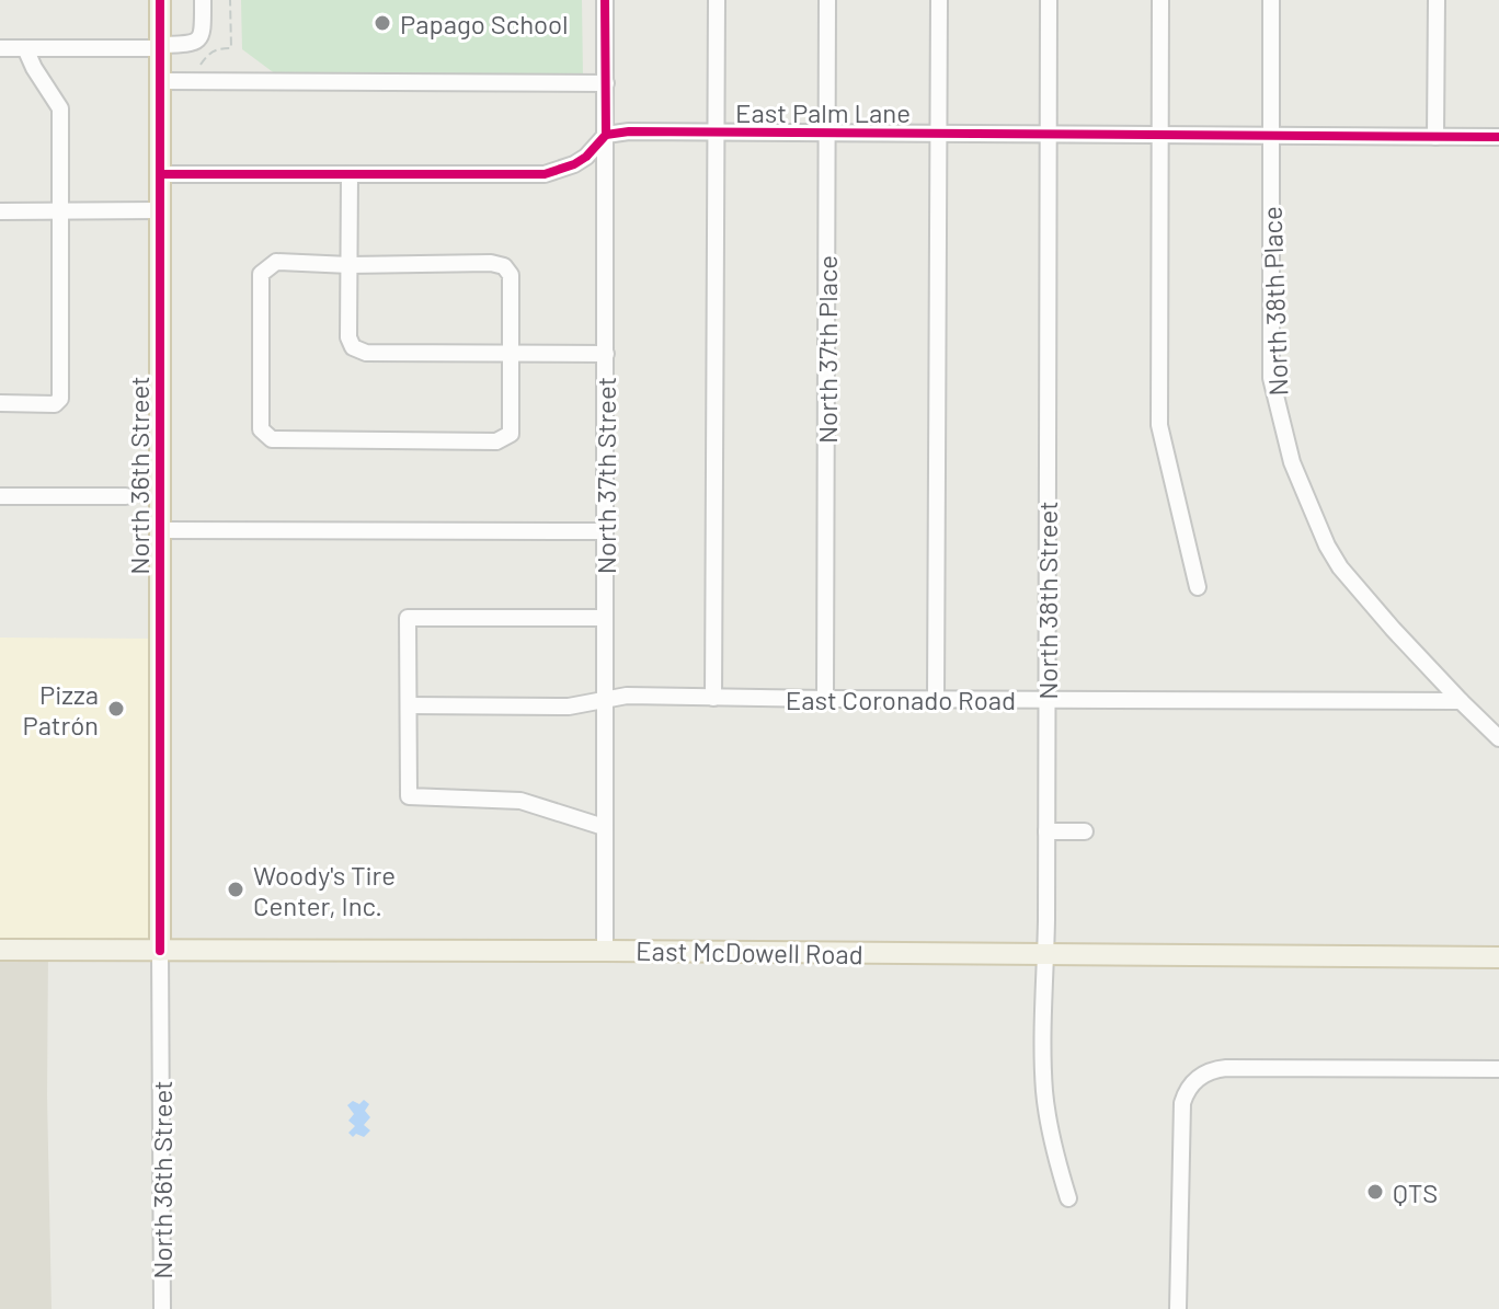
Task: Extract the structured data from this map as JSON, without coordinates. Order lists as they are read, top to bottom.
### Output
{
  "streets": {
    "main road": ["North 36th Street", "East McDowell Road"],
    "street": [
      "East Palm Lane",
      "North 38th Place",
      "North 37th Place",
      "North 37th Street",
      "North 38th Street",
      "East Coronado Road"
    ]
  },
  "crossings": [
    ["East Palm Lane", "North 38th Place"],
    ["East Palm Lane", "North 37th Place"],
    ["East Palm Lane", "North 37th Street"],
    ["East Palm Lane", "North 38th Street"],
    ["North 38th Place", "East Coronado Road"],
    ["North 37th Place", "East Coronado Road"],
    ["North 36th Street", "East McDowell Road"],
    ["North 37th Street", "East Coronado Road"],
    ["North 37th Street", "East McDowell Road"],
    ["North 38th Street", "East Coronado Road"],
    ["North 38th Street", "East McDowell Road"]
  ],
  "places": [
    "Papago School",
    "Pizza Patrón",
    "Woody's Tire Center, Inc.",
    "QTS"
  ]
}
